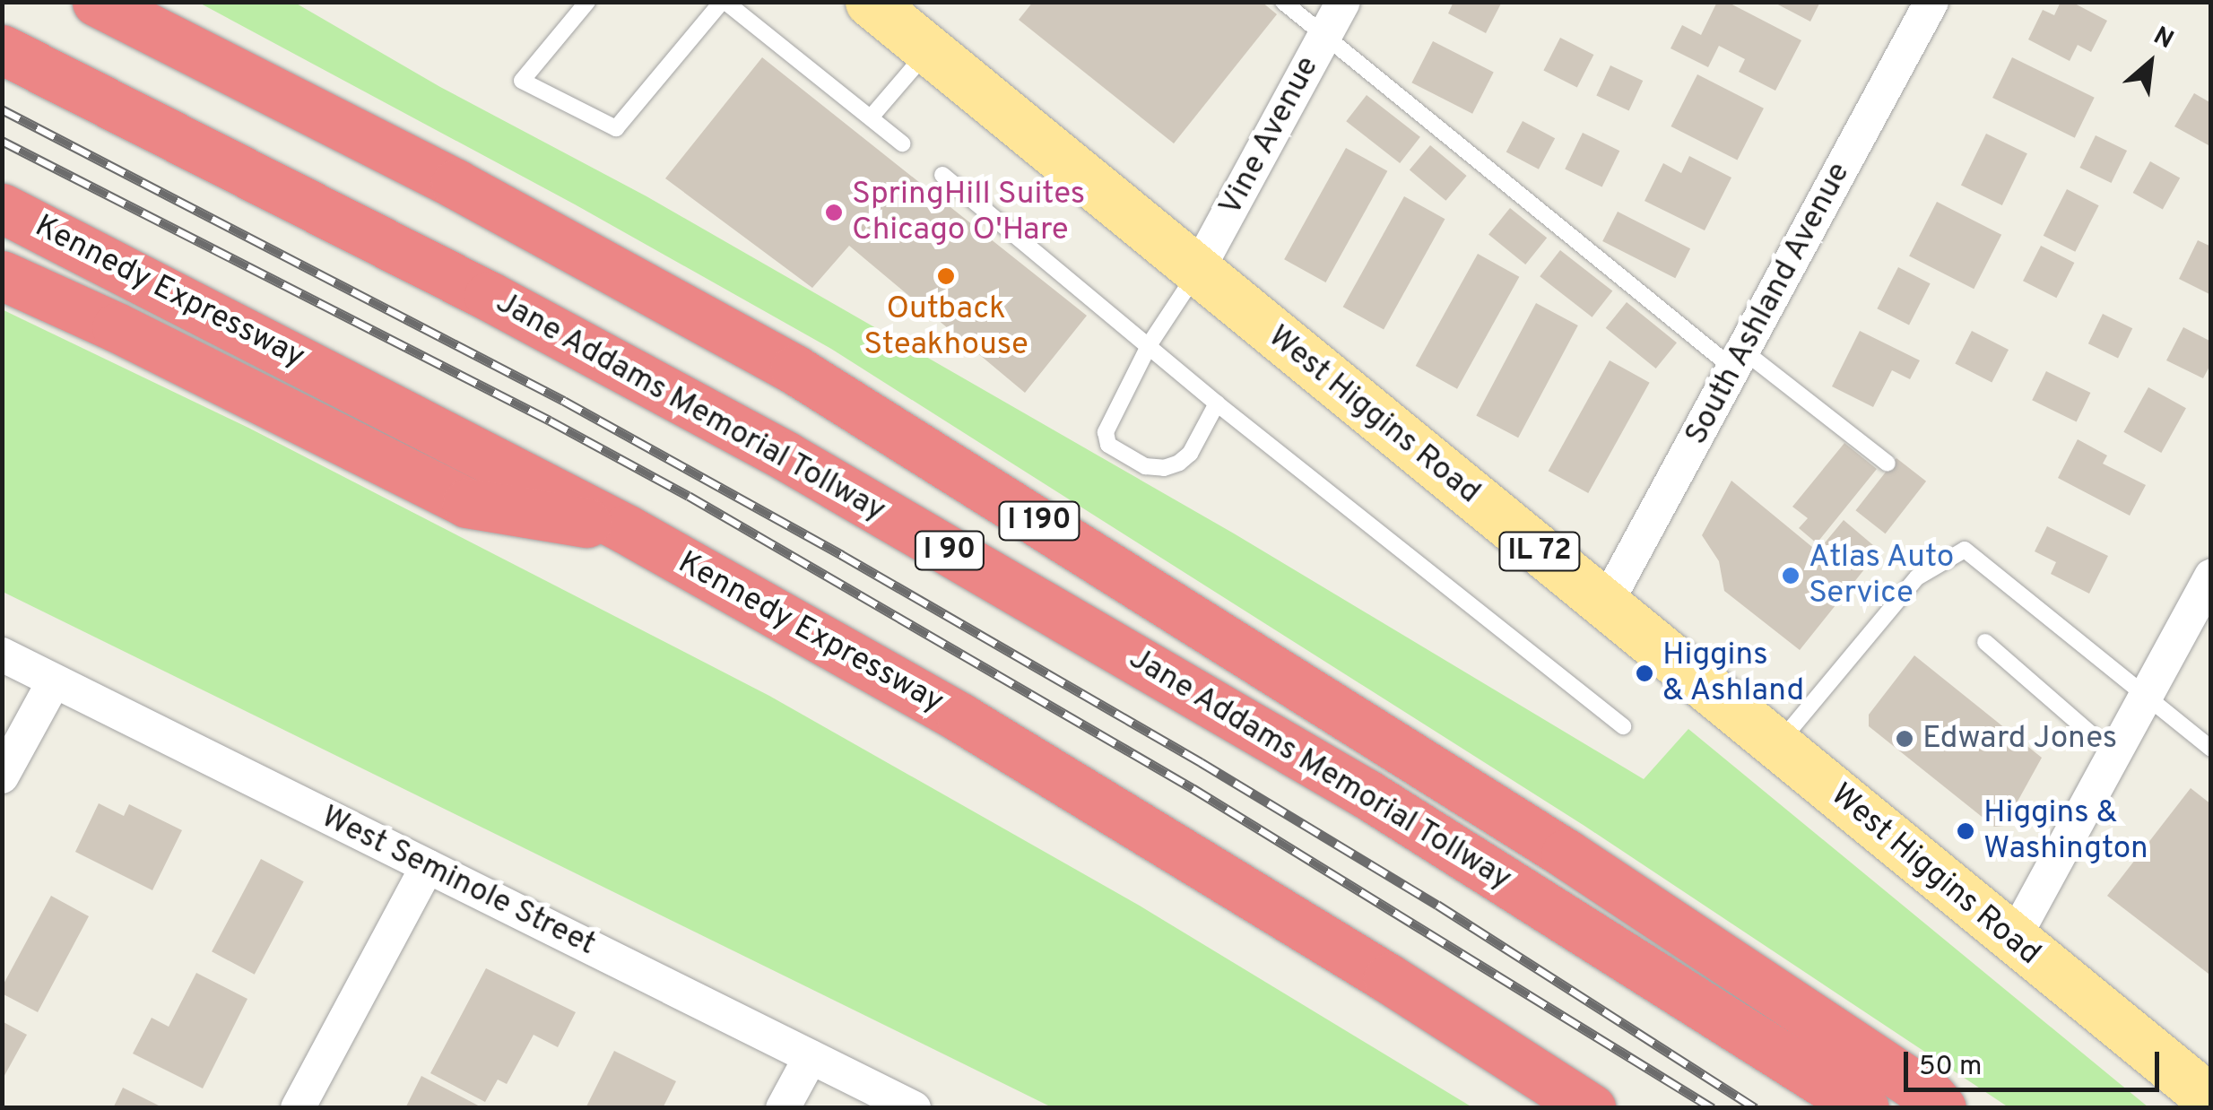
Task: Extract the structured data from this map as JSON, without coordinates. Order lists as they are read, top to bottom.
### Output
{
  "streets": {
    "highway": [
      "Kennedy Expressway",
      "Jane Addams Memorial Tollway",
      "I 190",
      "I 90"
    ],
    "main road": ["West Higgins Road", "IL 72"],
    "street": ["Vine Avenue", "South Ashland Avenue", "West Seminole Street"]
  },
  "crossings": [
    ["Vine Avenue", "West Higgins Road"],
    ["South Ashland Avenue", "West Higgins Road"]
  ],
  "places": [
    "SpringHill Suites Chicago O'Hare",
    "Outback Steakhouse",
    "Atlas Auto Service",
    "Higgins & Ashland",
    "Edward Jones",
    "Higgins & Washington"
  ],
  "scale_bar": "50 m",
  "north": "top right"
}
